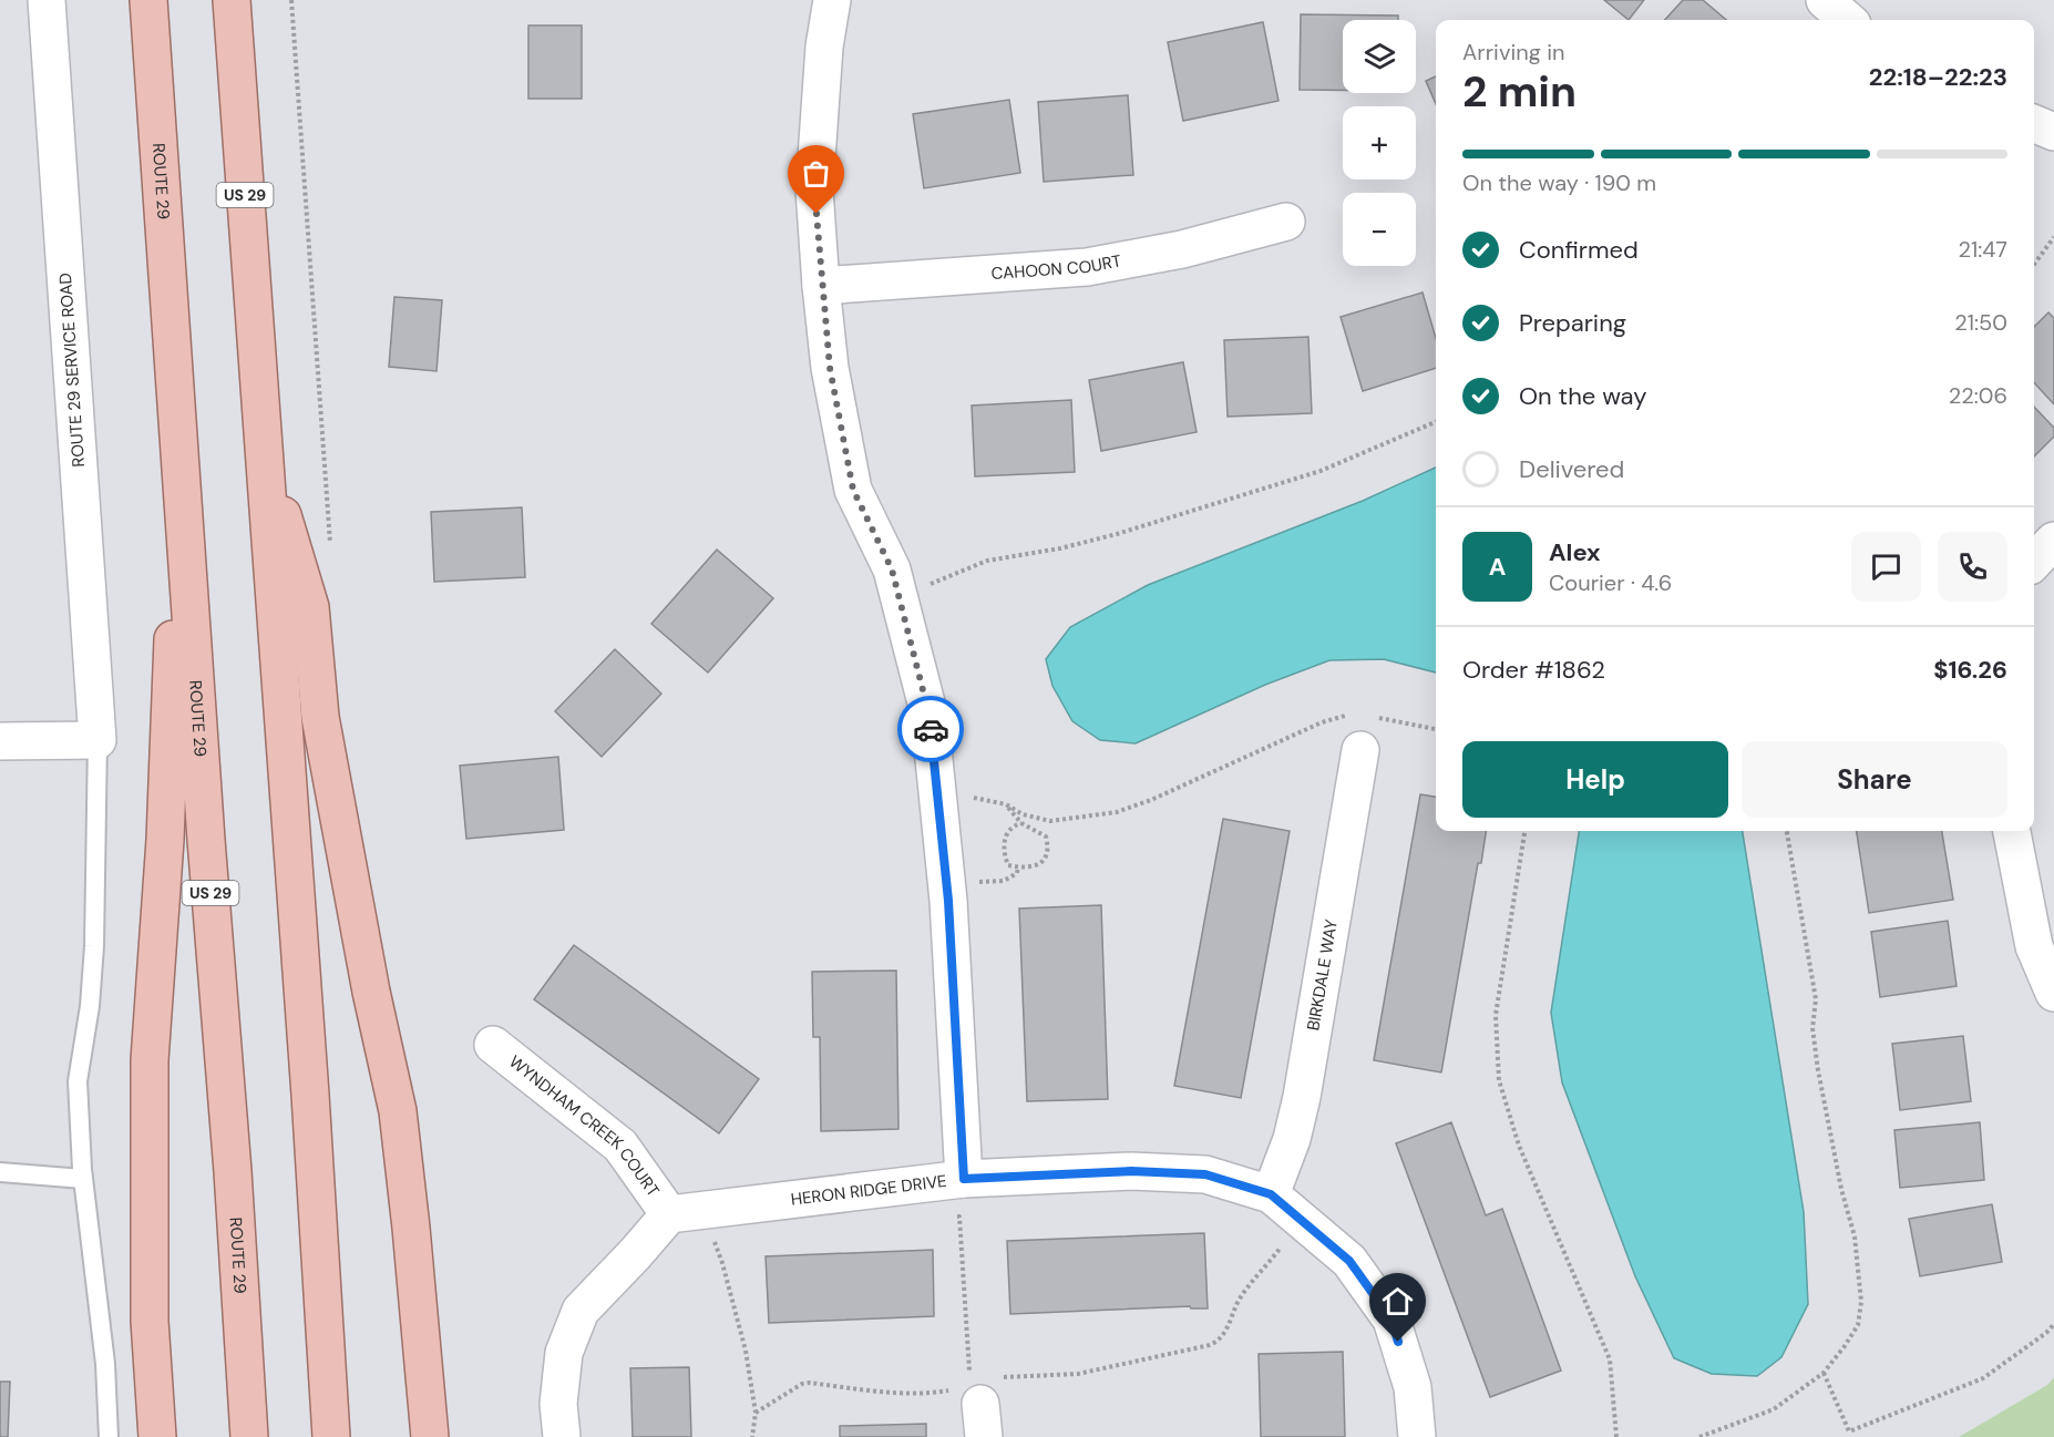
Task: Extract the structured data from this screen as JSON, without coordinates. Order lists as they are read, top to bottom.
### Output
{
  "streets": {
    "main road": ["ROUTE 29", "US 29"],
    "street": [
      "CAHOON COURT",
      "ROUTE 29 SERVICE ROAD",
      "BIRKDALE WAY",
      "WYNDHAM CREEK COURT",
      "HERON RIDGE DRIVE"
    ]
  },
  "crossings": [
    ["BIRKDALE WAY", "HERON RIDGE DRIVE"],
    ["WYNDHAM CREEK COURT", "HERON RIDGE DRIVE"]
  ],
  "page": {
    "map_buttons": ["+", "−"],
    "heading": ["2 min", "Arriving in", "22:18–22:23"],
    "panel": [
      "Alex",
      "Courier · 4.6",
      "Order #1862",
      "$16.26"
    ],
    "bar": "On the way · 190 m",
    "list": [
      ["Confirmed", "21:47"],
      ["Preparing", "21:50"],
      ["On the way", "22:06"],
      "Delivered"
    ],
    "round": "A",
    "buttons": ["Help", "Share"]
  }
}
